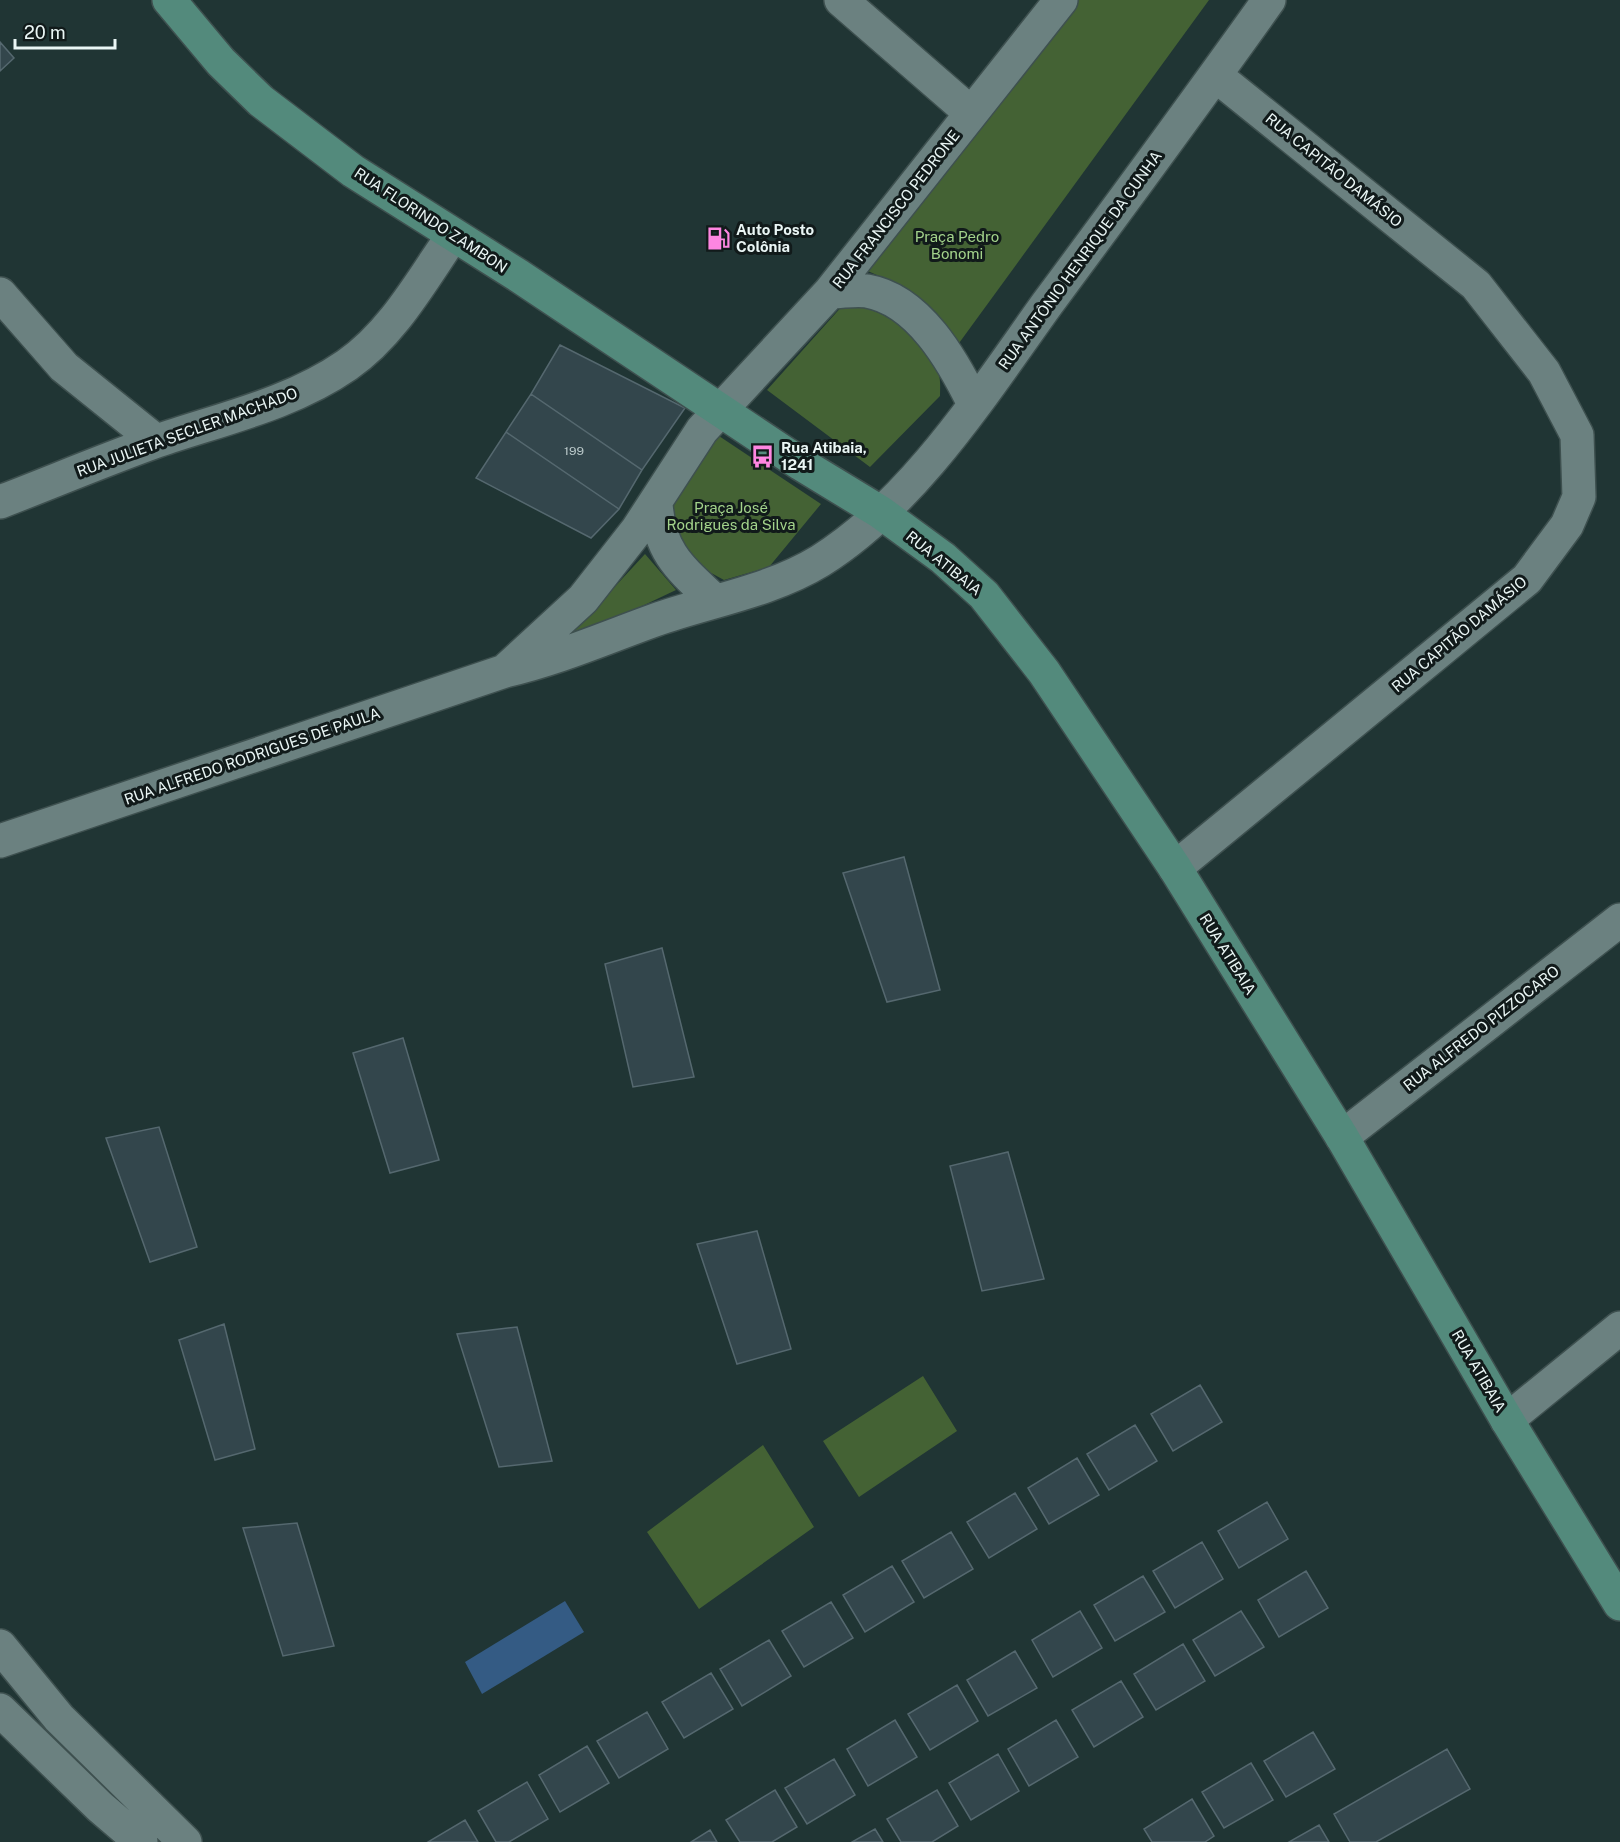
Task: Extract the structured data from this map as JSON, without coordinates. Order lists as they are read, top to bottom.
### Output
{
  "streets": {
    "main road": ["RUA FLORINDO ZAMBON", "RUA ATIBAIA"],
    "street": [
      "RUA CAPITÃO DAMÁSIO",
      "RUA FRANCISCO PEDRONE",
      "RUA ANTÔNIO HENRIQUE DA CUNHA",
      "RUA JULIETA SECLER MACHADO",
      "RUA ALFREDO RODRIGUES DE PAULA",
      "RUA ALFREDO PIZZOCARO"
    ]
  },
  "crossings": [
    ["RUA CAPITÃO DAMÁSIO", "RUA ANTÔNIO HENRIQUE DA CUNHA"],
    ["RUA CAPITÃO DAMÁSIO", "RUA ATIBAIA"],
    ["RUA FRANCISCO PEDRONE", "RUA FLORINDO ZAMBON"],
    ["RUA FRANCISCO PEDRONE", "RUA ATIBAIA"],
    ["RUA FRANCISCO PEDRONE", "RUA ALFREDO RODRIGUES DE PAULA"],
    ["RUA FLORINDO ZAMBON", "RUA JULIETA SECLER MACHADO"],
    ["RUA FLORINDO ZAMBON", "RUA ATIBAIA"],
    ["RUA FLORINDO ZAMBON", "RUA ALFREDO RODRIGUES DE PAULA"],
    ["RUA ANTÔNIO HENRIQUE DA CUNHA", "RUA ATIBAIA"],
    ["RUA ANTÔNIO HENRIQUE DA CUNHA", "RUA ALFREDO RODRIGUES DE PAULA"],
    ["RUA ATIBAIA", "RUA ALFREDO RODRIGUES DE PAULA"],
    ["RUA ATIBAIA", "RUA ALFREDO PIZZOCARO"]
  ],
  "parks": ["Praça Pedro Bonomi", "Praça José Rodrigues da Silva"],
  "places": {
    "fuel station": ["Auto Posto Colônia"],
    "bus stop": ["Rua Atibaia, 1241"]
  },
  "house_numbers": ["199"],
  "scale_bar": "20 m"
}
